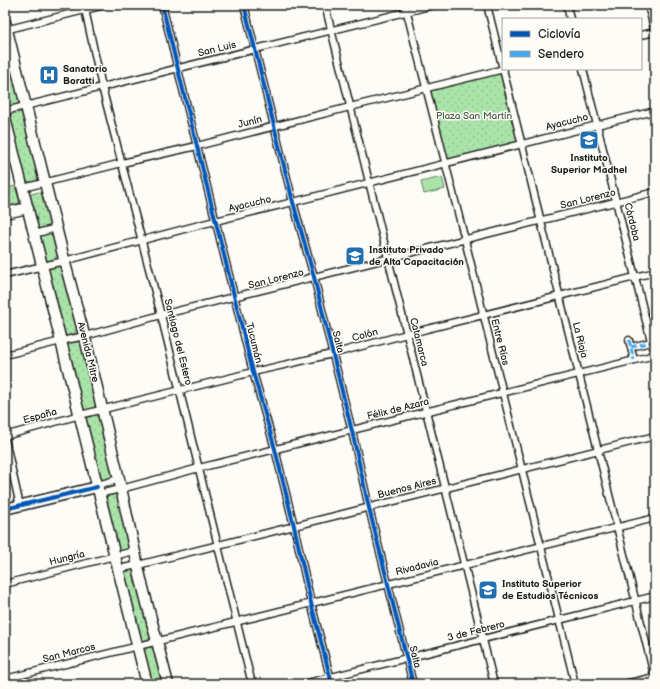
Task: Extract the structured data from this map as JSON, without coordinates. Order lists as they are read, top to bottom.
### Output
{
  "streets": {
    "main road": ["Avenida Mitre"],
    "street": [
      "San Luis",
      "Junín",
      "Ayacucho",
      "San Lorenzo",
      "Córdoba",
      "Colón",
      "La Rioja",
      "Santiago del Estero",
      "Salta",
      "Catamarca",
      "Entre Ríos",
      "Tucumán",
      "Félix de Azara",
      "España",
      "Buenos Aires",
      "Hungría",
      "Rivadavia",
      "3 de Febrero",
      "San Marcos"
    ]
  },
  "crossings": [
    ["San Luis", "Santiago del Estero"],
    ["San Luis", "Salta"],
    ["San Luis", "Catamarca"],
    ["San Luis", "Entre Ríos"],
    ["San Luis", "Tucumán"],
    ["San Luis", "Avenida Mitre"],
    ["Junín", "Santiago del Estero"],
    ["Junín", "Salta"],
    ["Junín", "Catamarca"],
    ["Junín", "Entre Ríos"],
    ["Junín", "Tucumán"],
    ["Junín", "Avenida Mitre"],
    ["Ayacucho", "Córdoba"],
    ["Ayacucho", "La Rioja"],
    ["Ayacucho", "Santiago del Estero"],
    ["Ayacucho", "Salta"],
    ["Ayacucho", "Catamarca"],
    ["Ayacucho", "Entre Ríos"],
    ["Ayacucho", "Tucumán"],
    ["Ayacucho", "Avenida Mitre"],
    ["San Lorenzo", "Córdoba"],
    ["San Lorenzo", "La Rioja"],
    ["San Lorenzo", "Santiago del Estero"],
    ["San Lorenzo", "Salta"],
    ["San Lorenzo", "Catamarca"],
    ["San Lorenzo", "Entre Ríos"],
    ["San Lorenzo", "Tucumán"],
    ["San Lorenzo", "Avenida Mitre"],
    ["Córdoba", "Colón"],
    ["Córdoba", "Félix de Azara"],
    ["Colón", "La Rioja"],
    ["Colón", "Santiago del Estero"],
    ["Colón", "Salta"],
    ["Colón", "Catamarca"],
    ["Colón", "Entre Ríos"],
    ["Colón", "Tucumán"],
    ["Colón", "Avenida Mitre"],
    ["Colón", "España"],
    ["La Rioja", "Félix de Azara"],
    ["La Rioja", "Buenos Aires"],
    ["La Rioja", "Rivadavia"],
    ["La Rioja", "3 de Febrero"],
    ["Santiago del Estero", "Félix de Azara"],
    ["Santiago del Estero", "Buenos Aires"],
    ["Santiago del Estero", "Rivadavia"],
    ["Salta", "Félix de Azara"],
    ["Salta", "Buenos Aires"],
    ["Salta", "Rivadavia"],
    ["Salta", "3 de Febrero"],
    ["Catamarca", "Félix de Azara"],
    ["Catamarca", "Buenos Aires"],
    ["Catamarca", "Rivadavia"],
    ["Catamarca", "3 de Febrero"],
    ["Entre Ríos", "Félix de Azara"],
    ["Entre Ríos", "Buenos Aires"],
    ["Entre Ríos", "Rivadavia"],
    ["Entre Ríos", "3 de Febrero"],
    ["Tucumán", "Félix de Azara"],
    ["Tucumán", "Buenos Aires"],
    ["Tucumán", "Rivadavia"],
    ["Tucumán", "3 de Febrero"],
    ["Avenida Mitre", "Félix de Azara"],
    ["Avenida Mitre", "Buenos Aires"],
    ["Avenida Mitre", "Hungría"],
    ["Avenida Mitre", "Rivadavia"],
    ["Rivadavia", "San Marcos"]
  ],
  "parks": ["Plaza San Martín"],
  "places": {
    "hospital": ["Sanatorio Boratti"],
    "school or university": ["Instituto Superior Madhel", "Instituto Privado de Alta Capacitación", "Instituto Superior de Estudios Técnicos"]
  },
  "legend": ["Ciclovía", "Sendero"]
}
